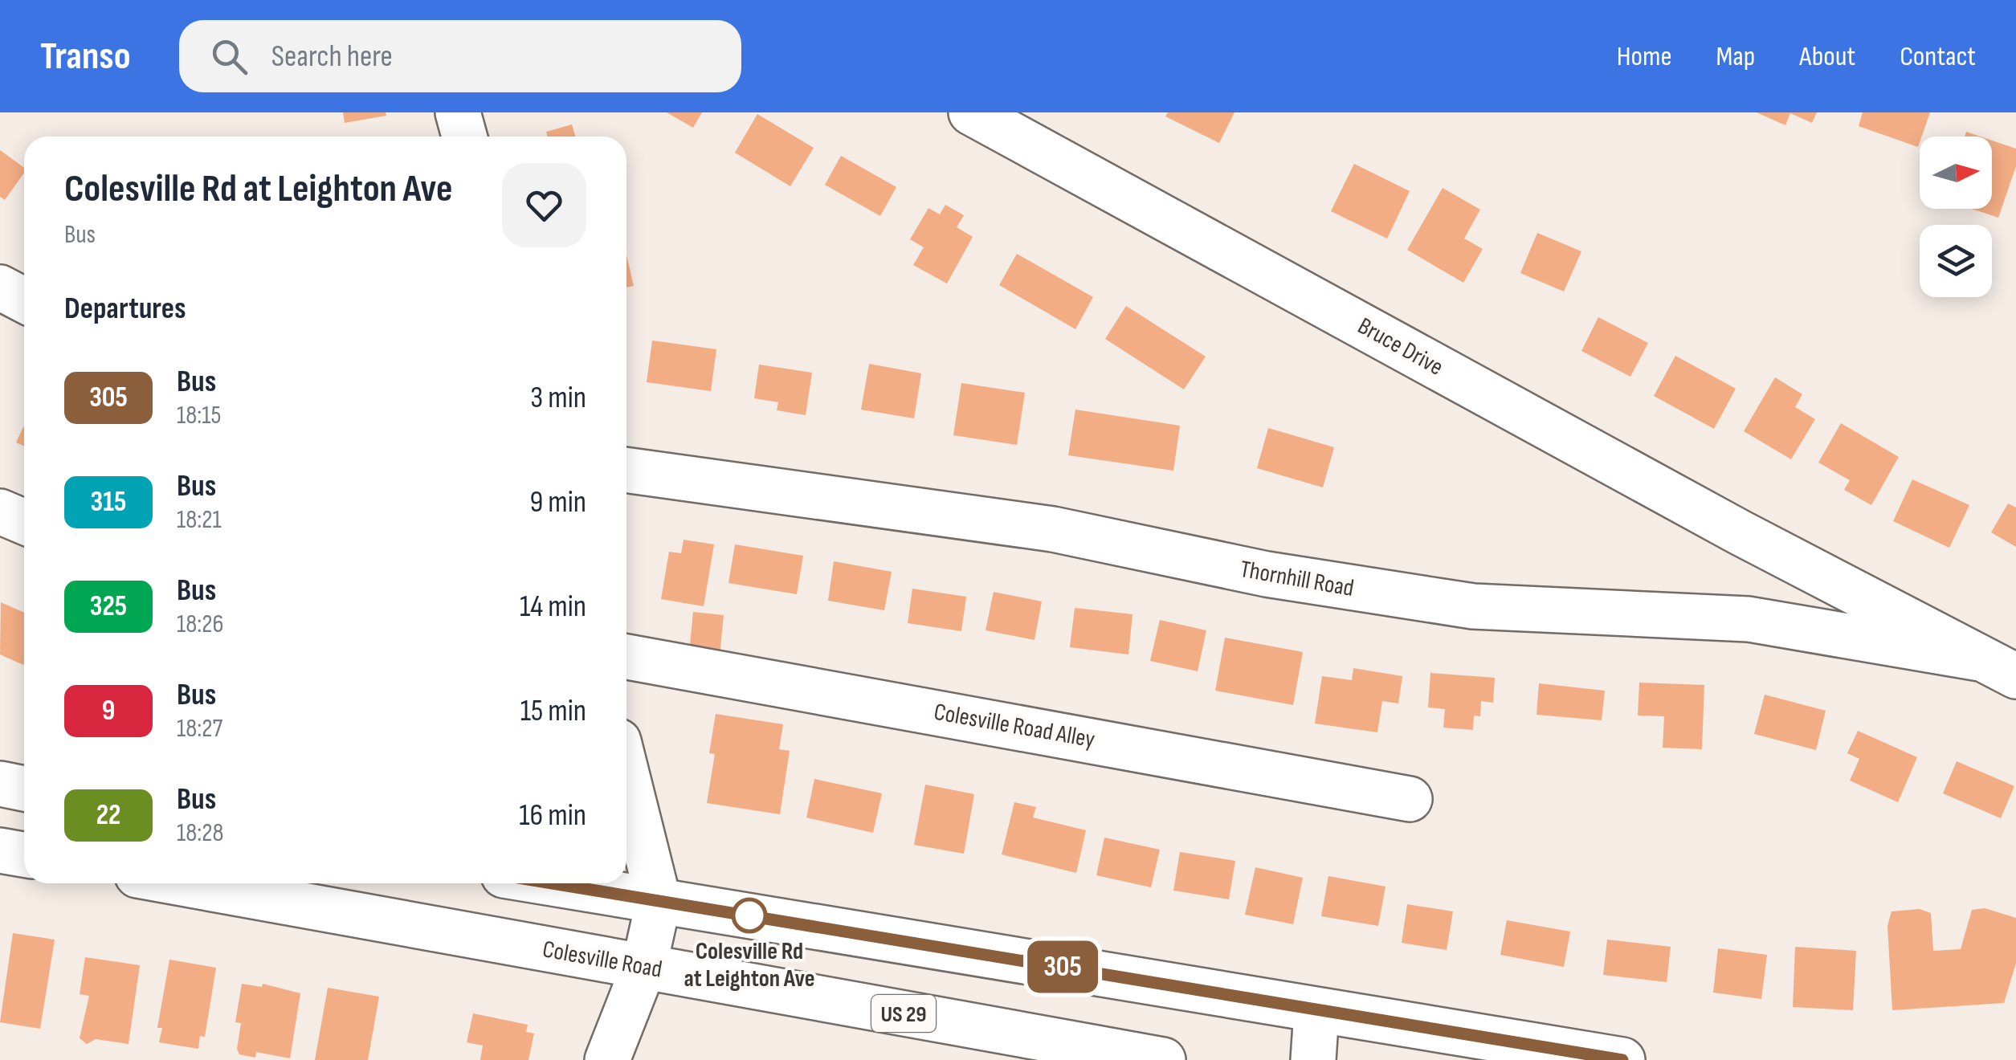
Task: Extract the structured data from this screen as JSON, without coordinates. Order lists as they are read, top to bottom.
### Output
{
  "streets": {
    "main road": [
      "Bruce Drive",
      "Thornhill Road",
      "Colesville Road Alley",
      "Colesville Road",
      "US 29"
    ]
  },
  "crossings": [
    ["Bruce Drive", "Thornhill Road"]
  ],
  "places": ["Colesville Rd at Leighton Ave"],
  "lines": ["bus line 305"],
  "north": "right",
  "page": {
    "header": "Transo",
    "search": "Search here",
    "nav": [
      "Home",
      "Map",
      "About",
      "Contact"
    ],
    "on_map": "305",
    "heading": [
      ["Colesville Rd at Leighton Ave", "Bus"],
      "Departures"
    ],
    "list": [
      {
        "mark": "305",
        "name": "Bus",
        "note": "18:15",
        "value": "3 min"
      },
      {
        "mark": "315",
        "name": "Bus",
        "note": "18:21",
        "value": "9 min"
      },
      {
        "mark": "325",
        "name": "Bus",
        "note": "18:26",
        "value": "14 min"
      },
      {
        "mark": "9",
        "name": "Bus",
        "note": "18:27",
        "value": "15 min"
      },
      {
        "mark": "22",
        "name": "Bus",
        "note": "18:28",
        "value": "16 min"
      }
    ]
  }
}
